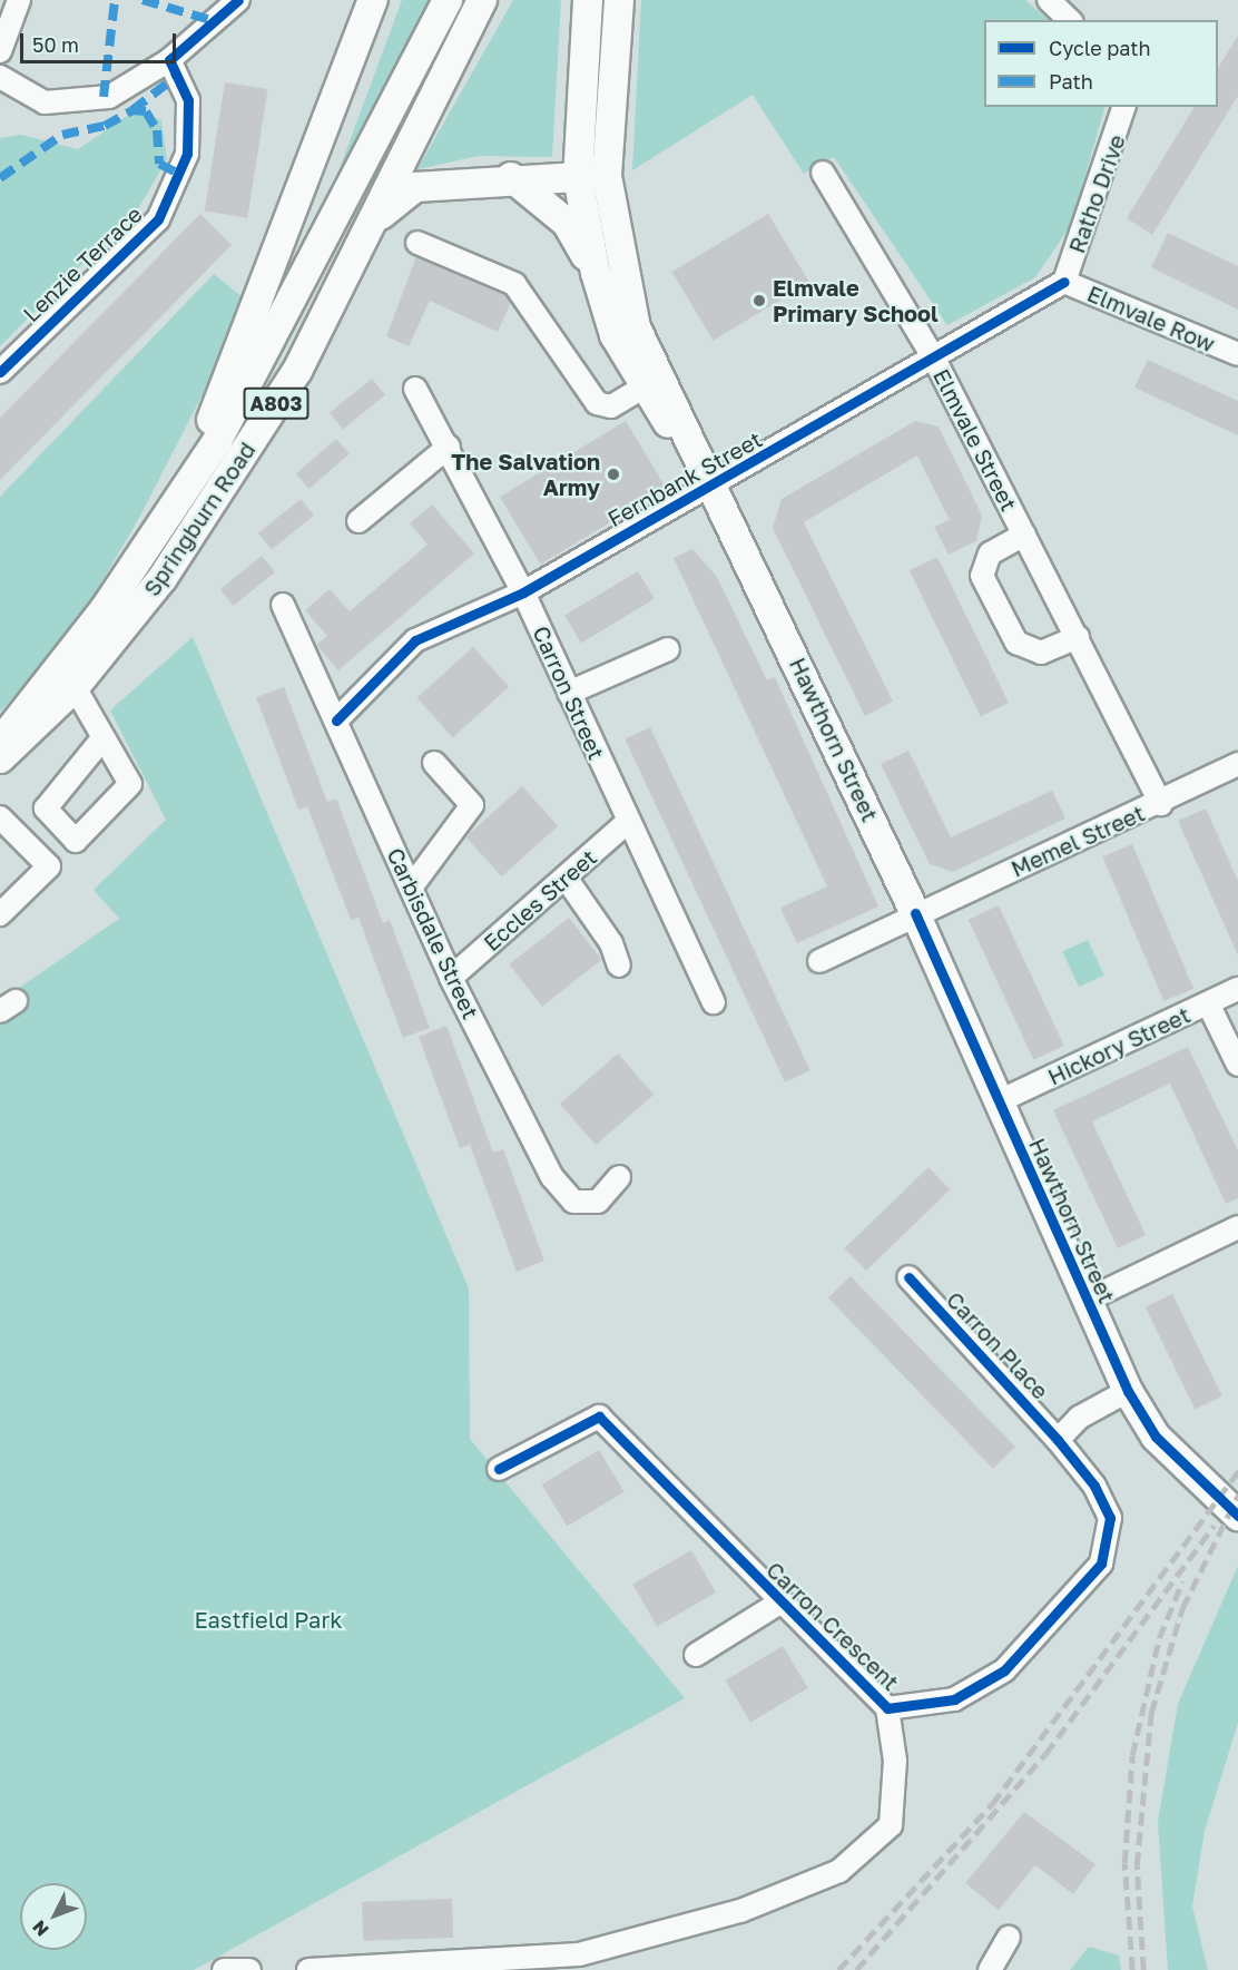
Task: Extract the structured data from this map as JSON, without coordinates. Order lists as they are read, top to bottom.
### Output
{
  "streets": {
    "main road": ["A803", "Springburn Road", "Hawthorn Street"],
    "street": [
      "Ratho Drive",
      "Lenzie Terrace",
      "Elmvale Row",
      "Elmvale Street",
      "Fernbank Street",
      "Carron Street",
      "Memel Street",
      "Eccles Street",
      "Carbisdale Street",
      "Hickory Street",
      "Carron Place",
      "Carron Crescent"
    ]
  },
  "crossings": [
    ["Ratho Drive", "Elmvale Row"],
    ["Ratho Drive", "Fernbank Street"],
    ["Elmvale Row", "Fernbank Street"],
    ["A803", "Springburn Road"],
    ["A803", "Hawthorn Street"],
    ["Elmvale Street", "Fernbank Street"],
    ["Elmvale Street", "Memel Street"],
    ["Fernbank Street", "Carron Street"],
    ["Fernbank Street", "Hawthorn Street"],
    ["Fernbank Street", "Carbisdale Street"],
    ["Carron Street", "Eccles Street"],
    ["Hawthorn Street", "Memel Street"],
    ["Hawthorn Street", "Hickory Street"],
    ["Eccles Street", "Carbisdale Street"],
    ["Carron Place", "Carron Crescent"]
  ],
  "parks": ["Eastfield Park"],
  "places": ["Elmvale Primary School", "The Salvation Army"],
  "legend": ["Cycle path", "Path"],
  "scale_bar": "50 m",
  "north": "bottom left"
}
